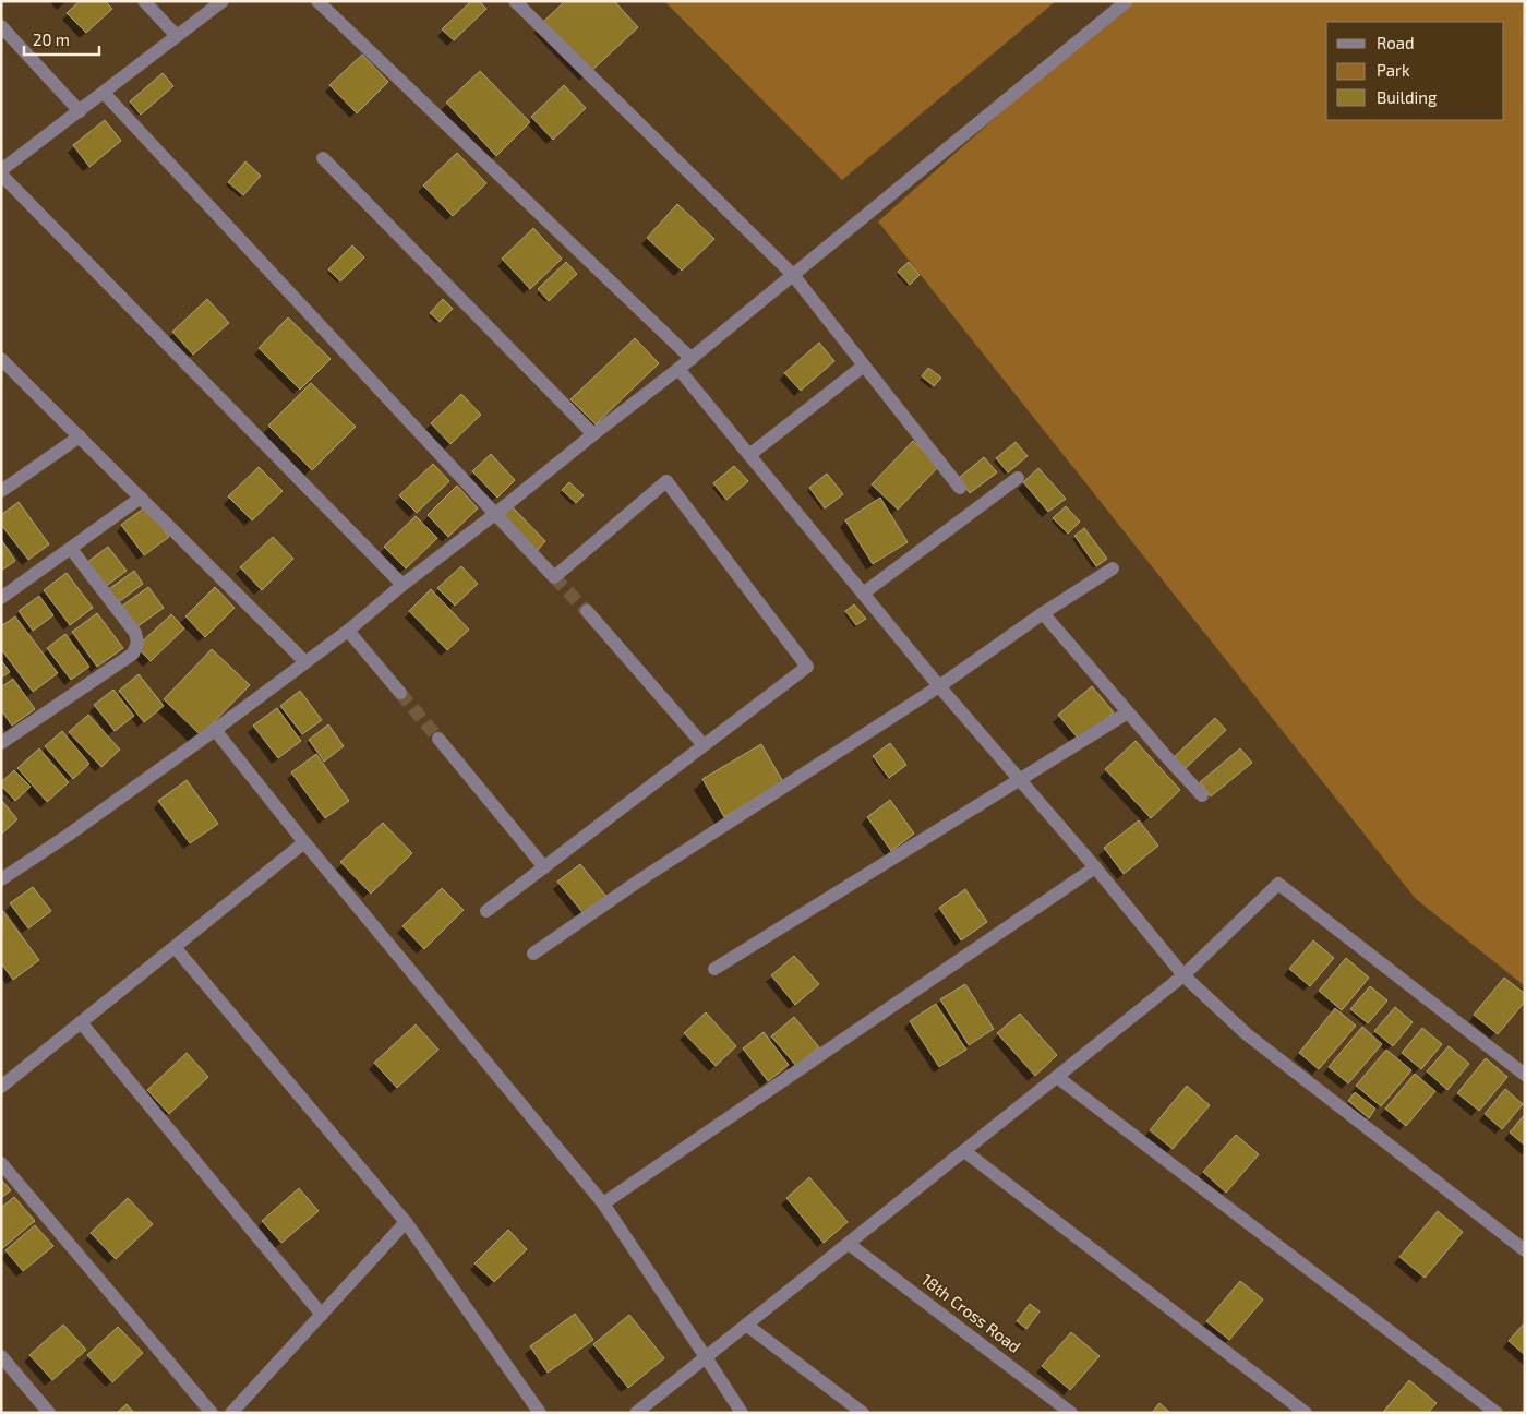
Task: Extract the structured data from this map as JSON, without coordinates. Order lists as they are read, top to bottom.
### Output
{
  "streets": {
    "street": ["18th Cross Road"]
  },
  "legend": ["Road", "Park", "Building"],
  "scale_bar": "20 m"
}
